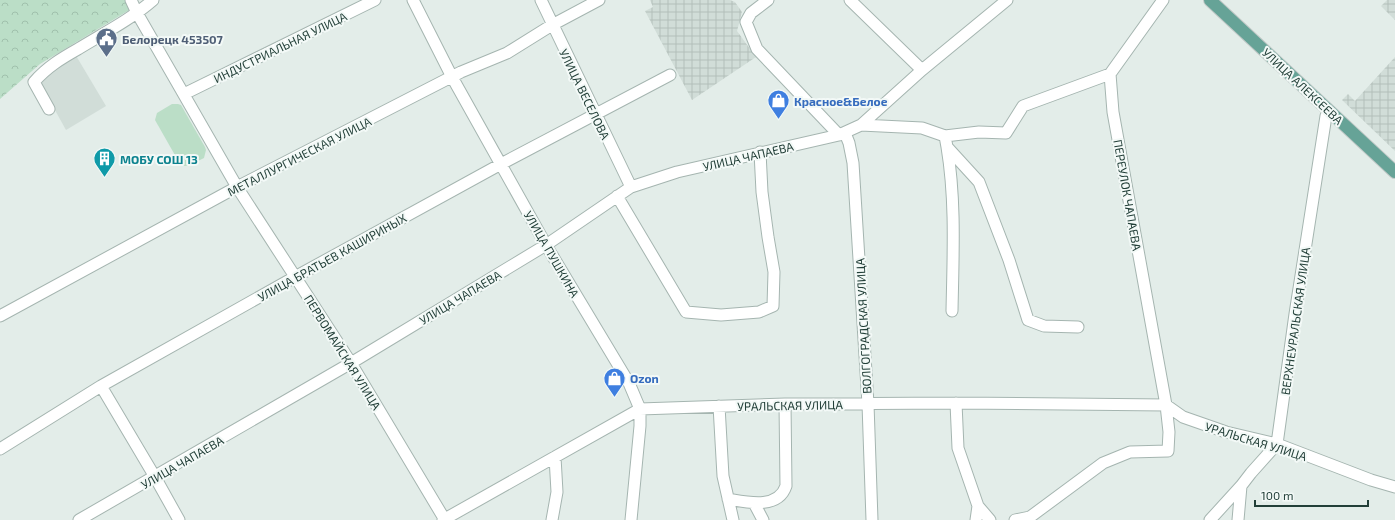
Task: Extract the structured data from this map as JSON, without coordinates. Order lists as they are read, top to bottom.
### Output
{
  "streets": {
    "main road": ["УЛИЦА АЛЕКСЕЕВА"],
    "street": [
      "ИНДУСТРИАЛЬНАЯ УЛИЦА",
      "УЛИЦА ВЕСЕЛОВА",
      "МЕТАЛЛУРГИЧЕСКАЯ УЛИЦА",
      "УЛИЦА ЧАПАЕВА",
      "ПЕРЕУЛОК ЧАПАЕВА",
      "УЛИЦА ПУШКИНА",
      "УЛИЦА БРАТЬЕВ КАШИРИНЫХ",
      "ВЕРХНЕУРАЛЬСКАЯ УЛИЦА",
      "ВОЛГОГРАДСКАЯ УЛИЦА",
      "ПЕРВОМАЙСКАЯ УЛИЦА",
      "УРАЛЬСКАЯ УЛИЦА"
    ]
  },
  "crossings": [
    ["ИНДУСТРИАЛЬНАЯ УЛИЦА", "ПЕРВОМАЙСКАЯ УЛИЦА"],
    ["УЛИЦА АЛЕКСЕЕВА", "ВЕРХНЕУРАЛЬСКАЯ УЛИЦА"],
    ["УЛИЦА ВЕСЕЛОВА", "МЕТАЛЛУРГИЧЕСКАЯ УЛИЦА"],
    ["УЛИЦА ВЕСЕЛОВА", "УЛИЦА ЧАПАЕВА"],
    ["УЛИЦА ВЕСЕЛОВА", "УЛИЦА БРАТЬЕВ КАШИРИНЫХ"],
    ["МЕТАЛЛУРГИЧЕСКАЯ УЛИЦА", "УЛИЦА ПУШКИНА"],
    ["МЕТАЛЛУРГИЧЕСКАЯ УЛИЦА", "ПЕРВОМАЙСКАЯ УЛИЦА"],
    ["УЛИЦА ЧАПАЕВА", "ПЕРЕУЛОК ЧАПАЕВА"],
    ["УЛИЦА ЧАПАЕВА", "УЛИЦА ПУШКИНА"],
    ["УЛИЦА ЧАПАЕВА", "ВОЛГОГРАДСКАЯ УЛИЦА"],
    ["УЛИЦА ЧАПАЕВА", "ПЕРВОМАЙСКАЯ УЛИЦА"],
    ["ПЕРЕУЛОК ЧАПАЕВА", "УРАЛЬСКАЯ УЛИЦА"],
    ["УЛИЦА ПУШКИНА", "УЛИЦА БРАТЬЕВ КАШИРИНЫХ"],
    ["УЛИЦА ПУШКИНА", "УРАЛЬСКАЯ УЛИЦА"],
    ["УЛИЦА БРАТЬЕВ КАШИРИНЫХ", "ПЕРВОМАЙСКАЯ УЛИЦА"],
    ["ВЕРХНЕУРАЛЬСКАЯ УЛИЦА", "УРАЛЬСКАЯ УЛИЦА"],
    ["ВОЛГОГРАДСКАЯ УЛИЦА", "УРАЛЬСКАЯ УЛИЦА"],
    ["ПЕРВОМАЙСКАЯ УЛИЦА", "УРАЛЬСКАЯ УЛИЦА"]
  ],
  "places": {
    "public building": ["Белорецк 453507"],
    "shop": ["Красное&Белое", "Ozon"],
    "building": ["МОБУ СОШ 13"]
  },
  "scale_bar": "100 m"
}
